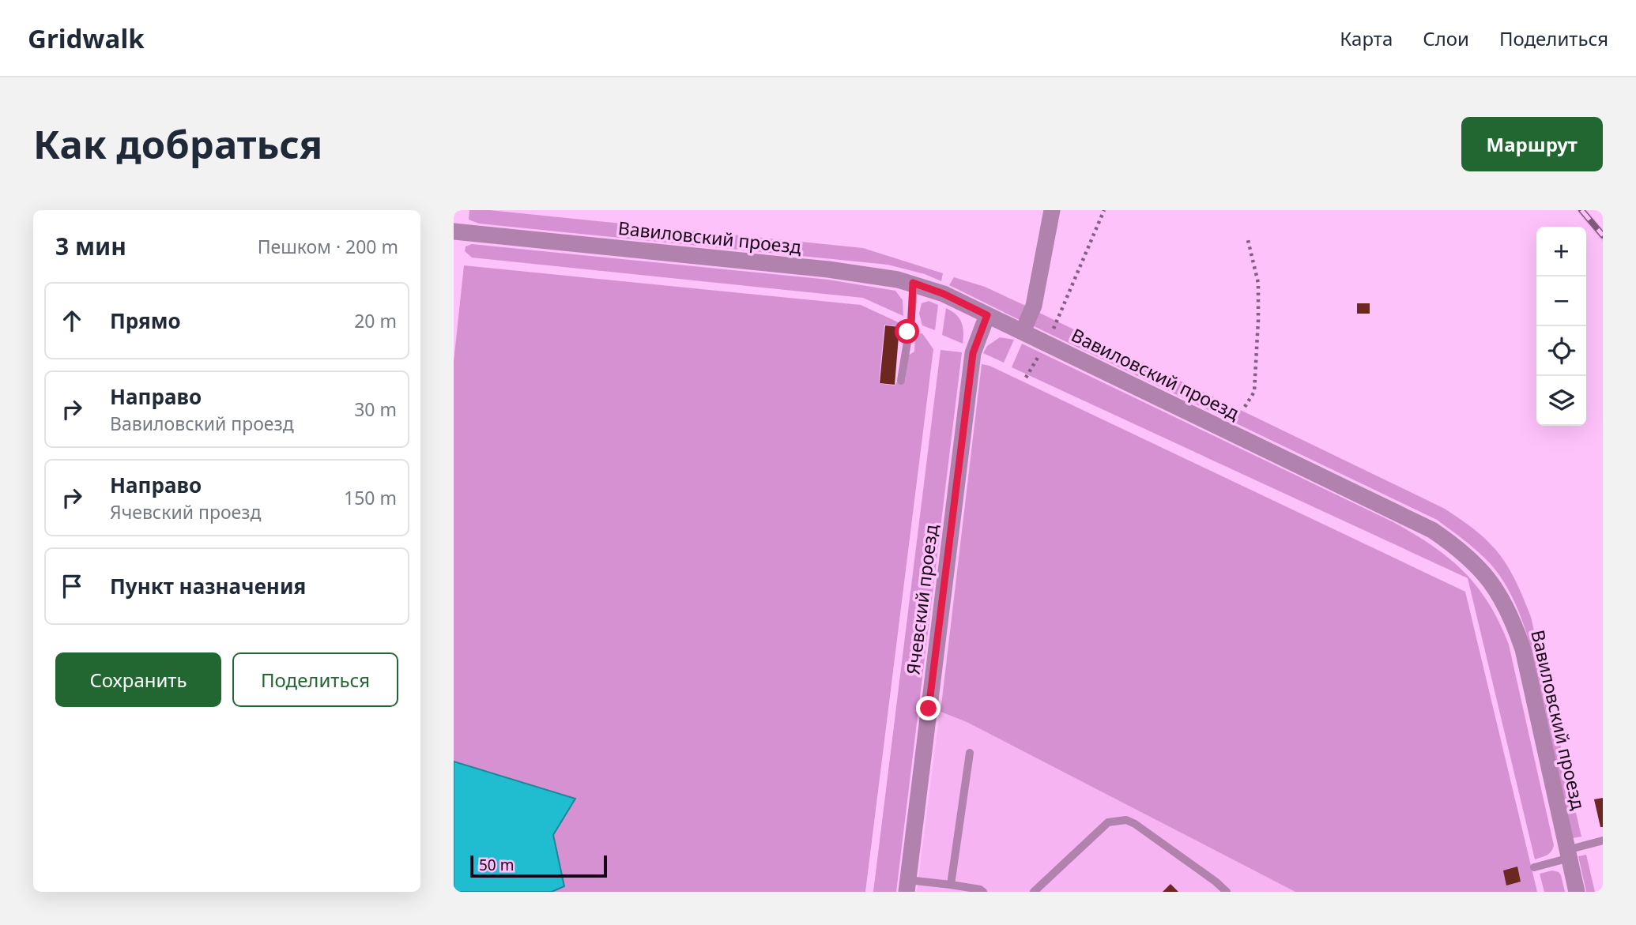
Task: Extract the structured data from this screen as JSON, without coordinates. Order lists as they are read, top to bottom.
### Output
{
  "streets": {
    "street": ["Вавиловский проезд", "Ячевский проезд"]
  },
  "crossings": [
    ["Вавиловский проезд", "Ячевский проезд"]
  ],
  "scale_bar": "50 m",
  "page": {
    "header": "Gridwalk",
    "nav": ["Карта", "Слои", "Поделиться"],
    "buttons": [
      "Маршрут",
      ["Сохранить", "Поделиться"]
    ],
    "title": "Как добраться",
    "heading": ["3 мин", "Пешком · 200 m"],
    "map_buttons": ["+", "−"],
    "list": [
      ["Прямо", "20 m"],
      ["Направо", "Вавиловский проезд", "30 m"],
      ["Направо", "Ячевский проезд", "150 m"],
      "Пункт назначения"
    ],
    "scale": "50 m"
  }
}
